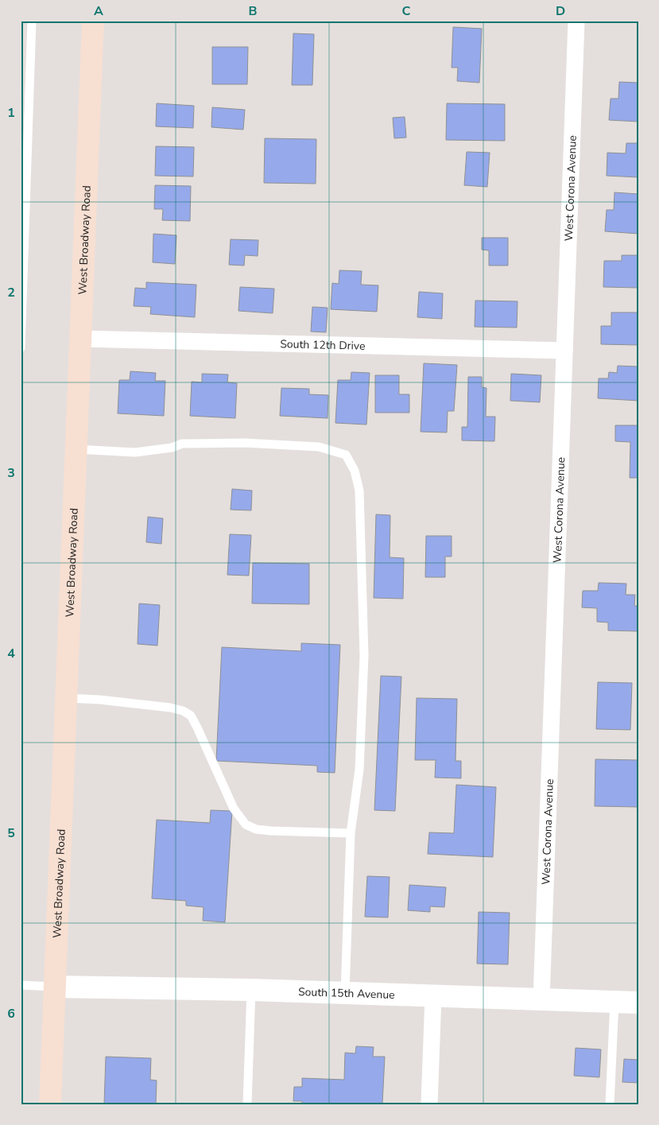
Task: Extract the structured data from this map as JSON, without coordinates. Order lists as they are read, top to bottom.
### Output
{
  "streets": {
    "main road": ["West Broadway Road"],
    "street": ["West Corona Avenue", "South 12th Drive", "South 15th Avenue"]
  },
  "crossings": [
    ["West Corona Avenue", "South 12th Drive"],
    ["West Corona Avenue", "South 15th Avenue"],
    ["West Broadway Road", "South 12th Drive"],
    ["West Broadway Road", "South 15th Avenue"]
  ],
  "grid": {
    "columns": [
      "A",
      "B",
      "C",
      "D"
    ],
    "rows": [
      "1",
      "2",
      "3",
      "4",
      "5",
      "6"
    ]
  }
}
